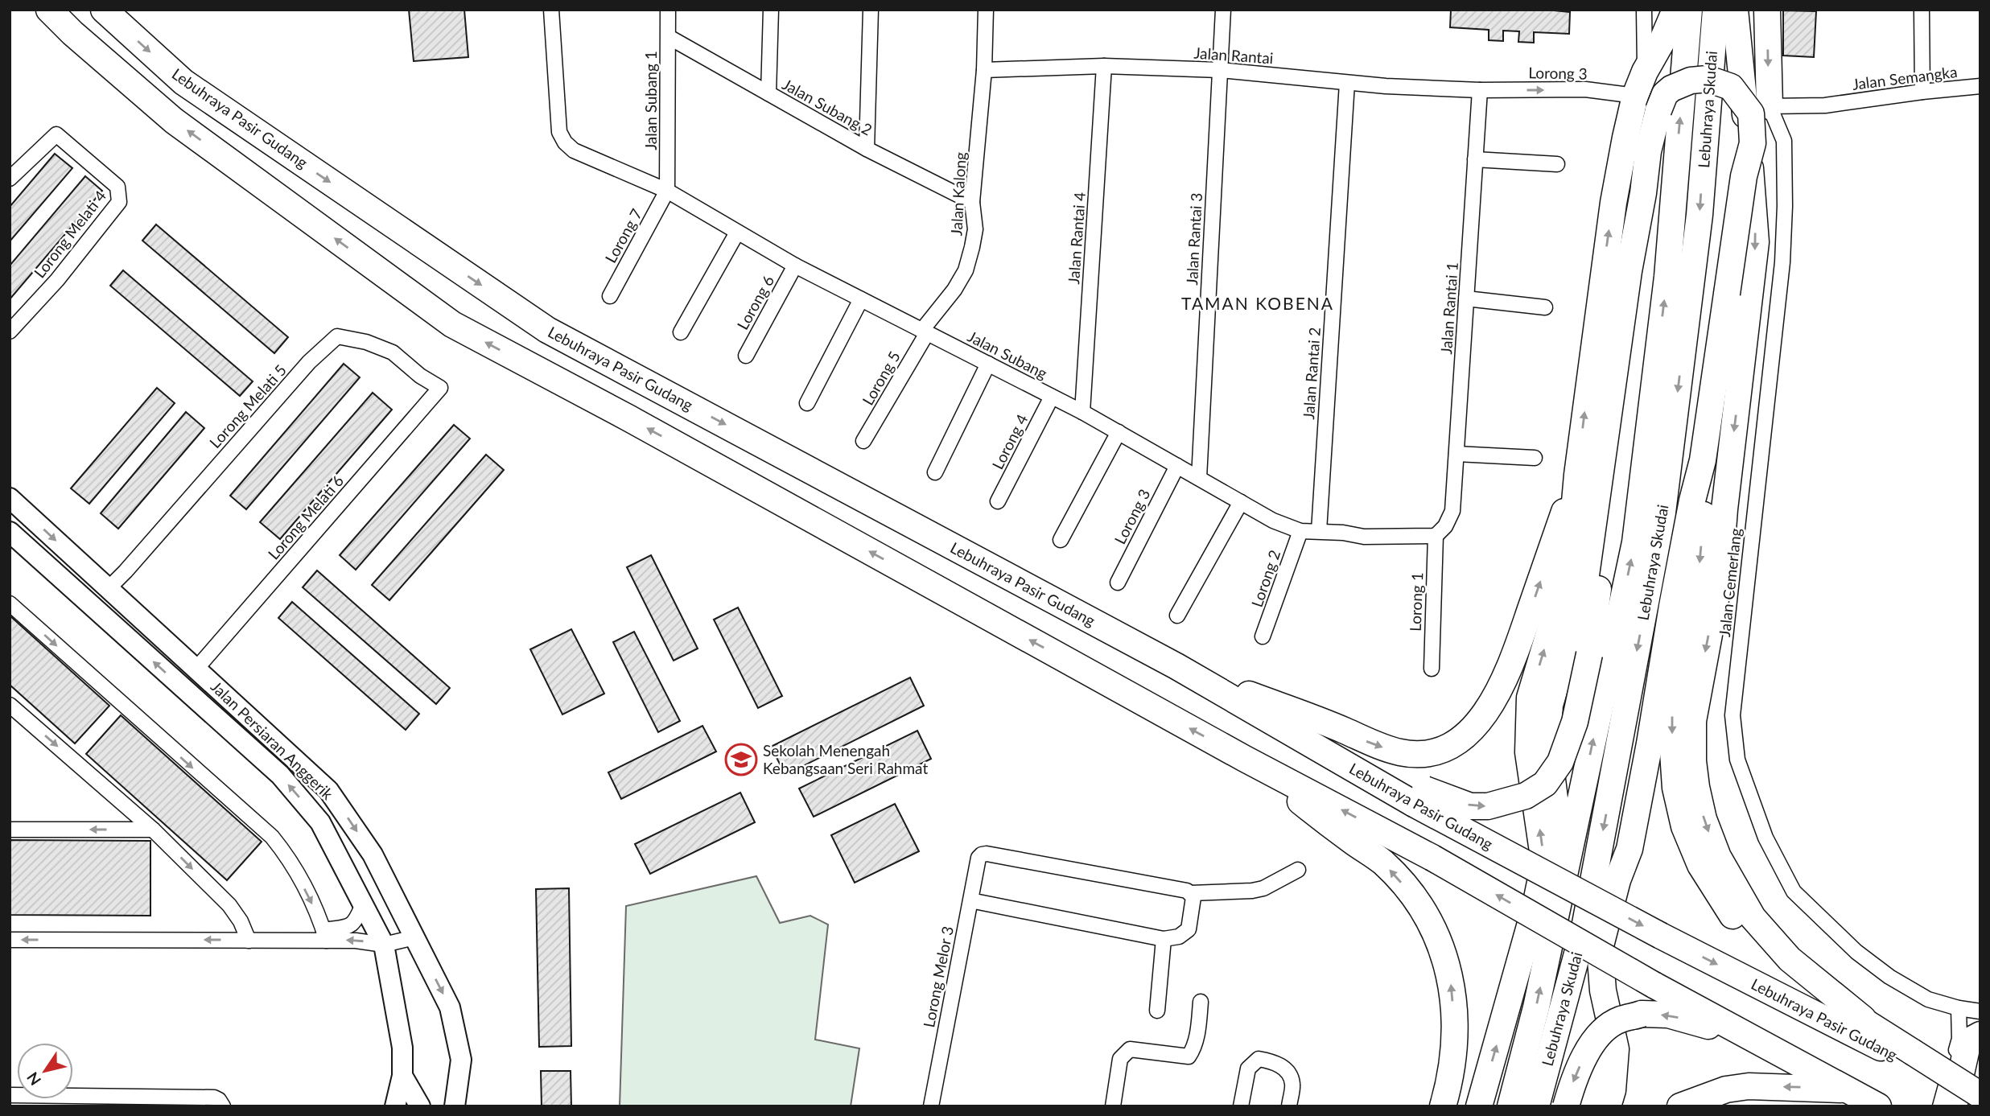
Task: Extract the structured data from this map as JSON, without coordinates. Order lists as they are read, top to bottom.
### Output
{
  "streets": {
    "highway": ["Lebuhraya Skudai", "Lebuhraya Pasir Gudang"],
    "street": [
      "Jalan Rantai",
      "Lorong 3",
      "Jalan Semangka",
      "Jalan Subang 1",
      "Jalan Subang 2",
      "Jalan Kalong",
      "Lorong Melati 4",
      "Lorong 7",
      "Jalan Rantai 4",
      "Jalan Rantai 3",
      "Lorong 6",
      "Jalan Rantai 1",
      "Jalan Subang",
      "Jalan Rantai 2",
      "Lorong 5",
      "Lorong Melati 5",
      "Lorong 4",
      "Lorong Melati 6",
      "Lorong 2",
      "Jalan Cemerlang",
      "Lorong 1",
      "Jalan Persiaran Anggerik",
      "Lorong Melor 3"
    ]
  },
  "crossings": [
    ["Jalan Rantai", "Lorong 3"],
    ["Jalan Rantai", "Jalan Kalong"],
    ["Jalan Rantai", "Jalan Rantai 4"],
    ["Jalan Rantai", "Jalan Rantai 3"],
    ["Jalan Rantai", "Jalan Rantai 1"],
    ["Jalan Rantai", "Jalan Rantai 2"],
    ["Lorong 3", "Jalan Rantai 1"],
    ["Lorong 3", "Jalan Subang"],
    ["Jalan Semangka", "Jalan Cemerlang"],
    ["Jalan Subang 1", "Jalan Subang 2"],
    ["Jalan Subang 1", "Lorong 7"],
    ["Jalan Subang 1", "Jalan Subang"],
    ["Jalan Subang 2", "Jalan Kalong"],
    ["Jalan Kalong", "Jalan Subang"],
    ["Jalan Kalong", "Lorong 5"],
    ["Lorong 7", "Jalan Subang"],
    ["Jalan Rantai 4", "Jalan Subang"],
    ["Jalan Rantai 3", "Jalan Subang"],
    ["Lorong 6", "Jalan Subang"],
    ["Jalan Rantai 1", "Jalan Subang"],
    ["Jalan Rantai 1", "Lorong 1"],
    ["Jalan Subang", "Jalan Rantai 2"],
    ["Jalan Subang", "Lorong 5"],
    ["Jalan Subang", "Lorong 4"],
    ["Jalan Subang", "Lorong 2"],
    ["Jalan Subang", "Lorong 1"],
    ["Lorong Melati 5", "Lorong Melati 6"],
    ["Lorong Melati 5", "Jalan Persiaran Anggerik"],
    ["Lorong Melati 6", "Jalan Persiaran Anggerik"]
  ],
  "districts": ["TAMAN KOBENA"],
  "places": {
    "school or university": ["Sekolah Menengah Kebangsaan Seri Rahmat"]
  },
  "north": "bottom left"
}
